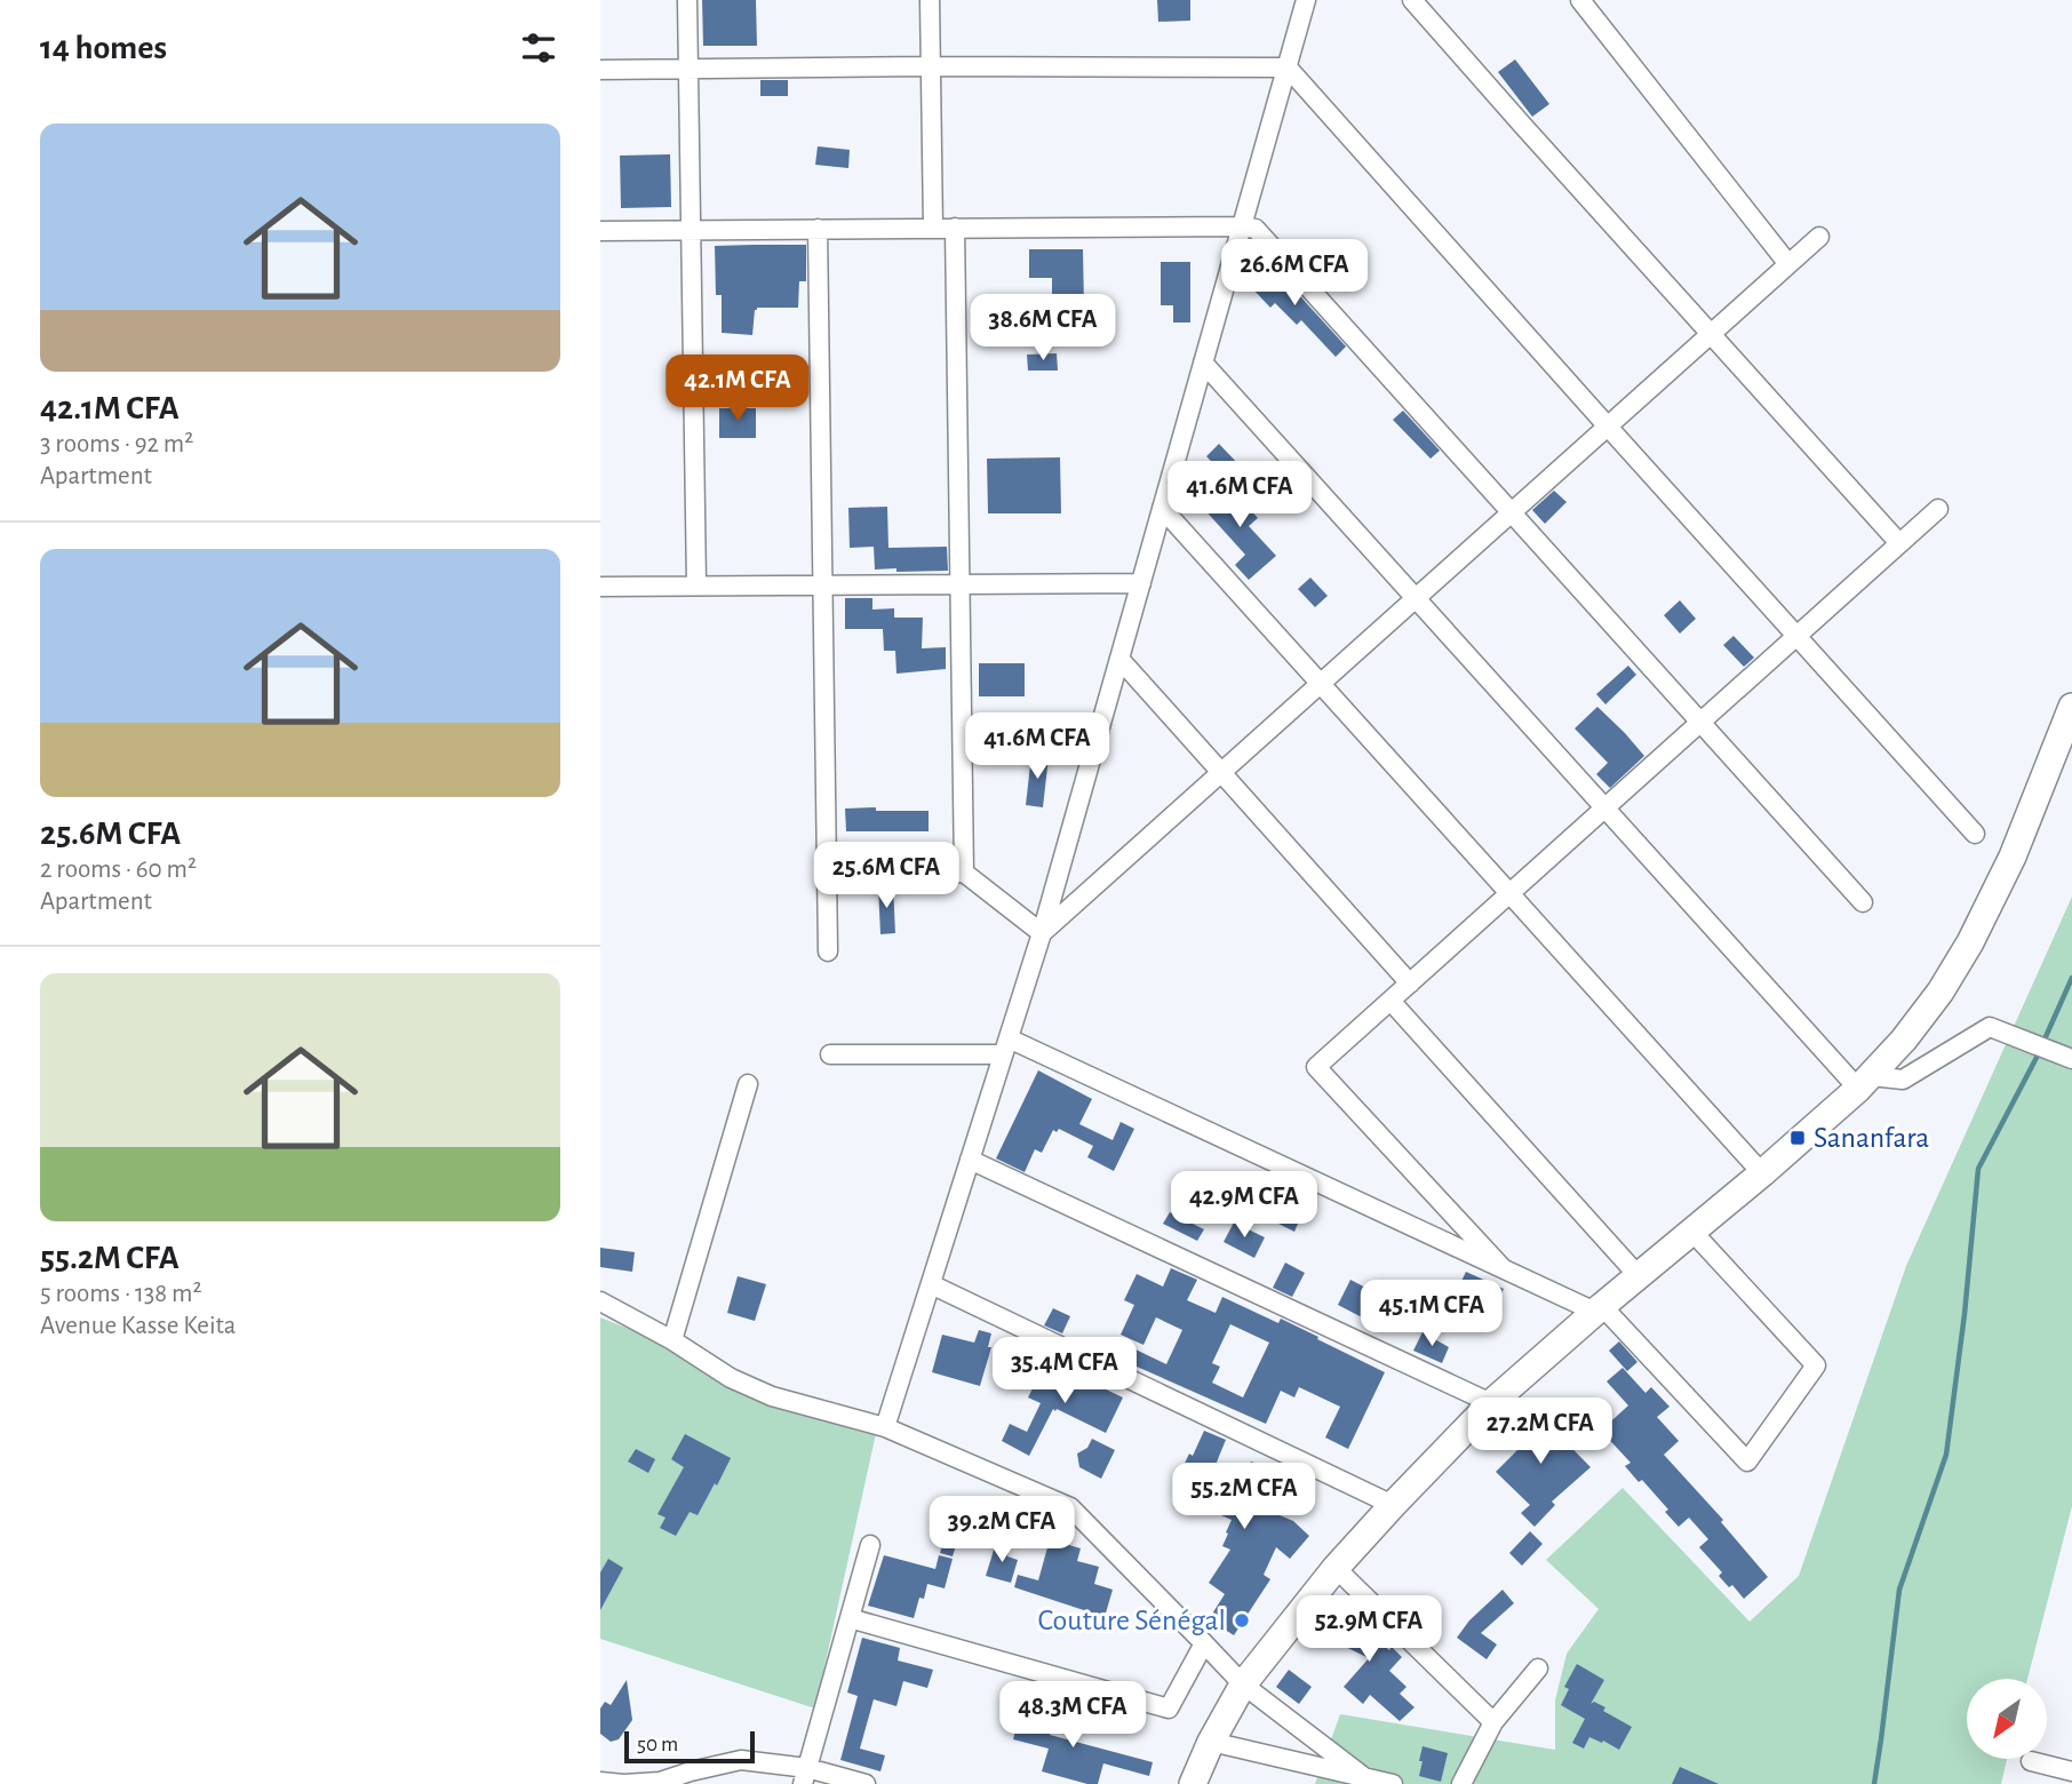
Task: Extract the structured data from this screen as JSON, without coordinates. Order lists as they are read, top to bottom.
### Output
{
  "places": {
    "transit": ["Sananfara"],
    "other": ["Couture Sénégal"]
  },
  "scale_bar": "50 m",
  "north": "bottom left",
  "page": {
    "heading": "14 homes",
    "list": [
      {
        "name": "42.1M CFA",
        "note": "3 rooms · 92 m² · Apartment"
      },
      {
        "name": "25.6M CFA",
        "note": "2 rooms · 60 m² · Apartment"
      },
      {
        "name": "55.2M CFA",
        "note": "5 rooms · 138 m² · Avenue Kasse Keita"
      }
    ],
    "price": [
      "26.6M CFA",
      "38.6M CFA",
      "42.1M CFA",
      "41.6M CFA",
      "41.6M CFA",
      "25.6M CFA",
      "42.9M CFA",
      "45.1M CFA",
      "35.4M CFA",
      "27.2M CFA",
      "55.2M CFA",
      "39.2M CFA",
      "52.9M CFA",
      "48.3M CFA"
    ],
    "scale": "50 m"
  }
}
